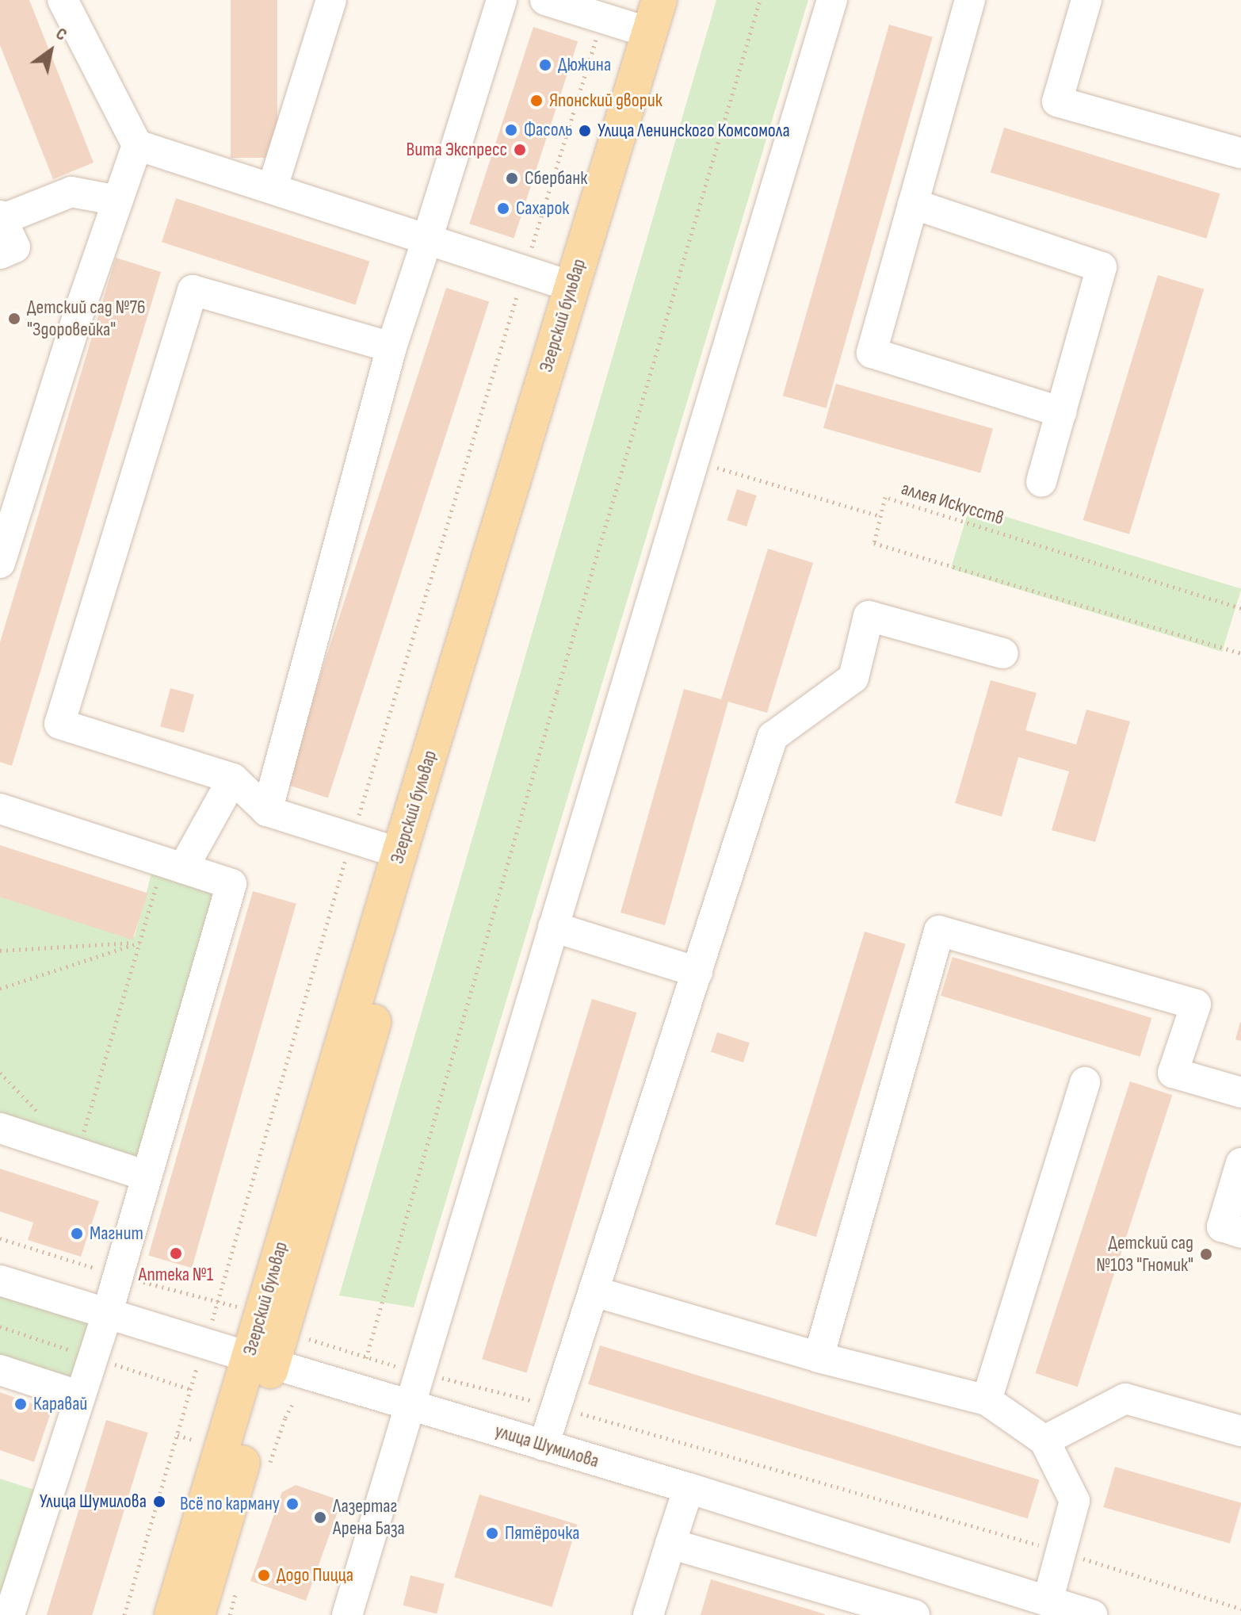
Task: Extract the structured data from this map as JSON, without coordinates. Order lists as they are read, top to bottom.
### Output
{
  "streets": {
    "main road": ["Эгерский бульвар"],
    "street": ["улица Шумилова"],
    "path": ["аллея Искусств"]
  },
  "crossings": [
    ["Эгерский бульвар", "улица Шумилова"]
  ],
  "places": [
    "Дюжина",
    "Японский дворик",
    "Фасоль",
    "Улица Ленинского Комсомола",
    "Вита Экспресс",
    "Сбербанк",
    "Сахарок",
    "Детский сад №76 \"Здоровейка\"",
    "Магнит",
    "Аптека №1",
    "Детский сад №103 \"Гномик\"",
    "Каравай",
    "Улица Шумилова",
    "Всё по карману",
    "Лазертаг Арена База",
    "Пятёрочка",
    "Додо Пицца"
  ],
  "north": "top right"
}
